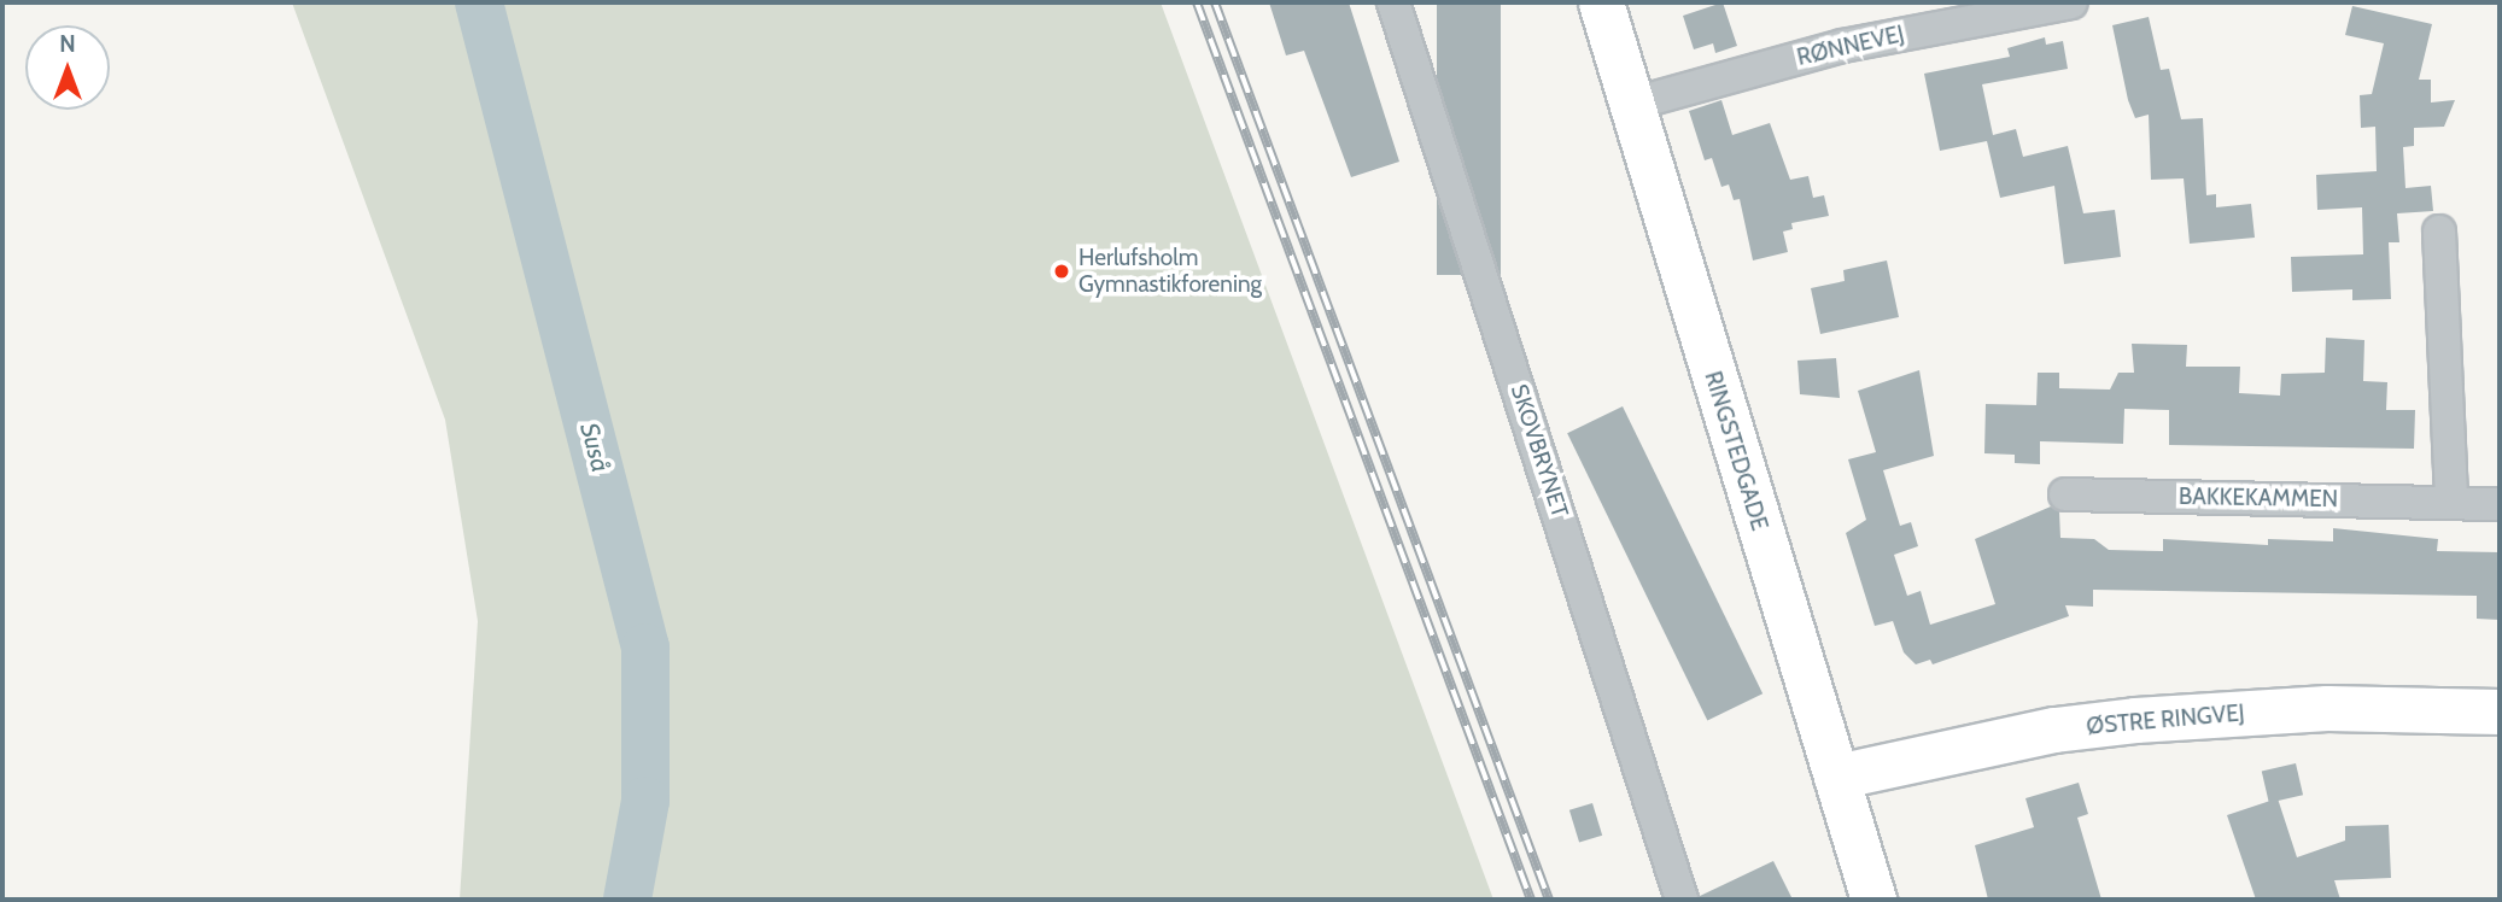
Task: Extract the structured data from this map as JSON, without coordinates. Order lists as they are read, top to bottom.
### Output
{
  "streets": {
    "street": [
      "RØNNEVEJ",
      "SKOVBRYNET",
      "RINGSTEDGADE",
      "BAKKEKAMMEN",
      "ØSTRE RINGVEJ"
    ]
  },
  "crossings": [
    ["RØNNEVEJ", "RINGSTEDGADE"],
    ["RINGSTEDGADE", "ØSTRE RINGVEJ"]
  ],
  "water": ["Suså"],
  "places": ["Herlufsholm Gymnastikforening"],
  "north": "top"
}
